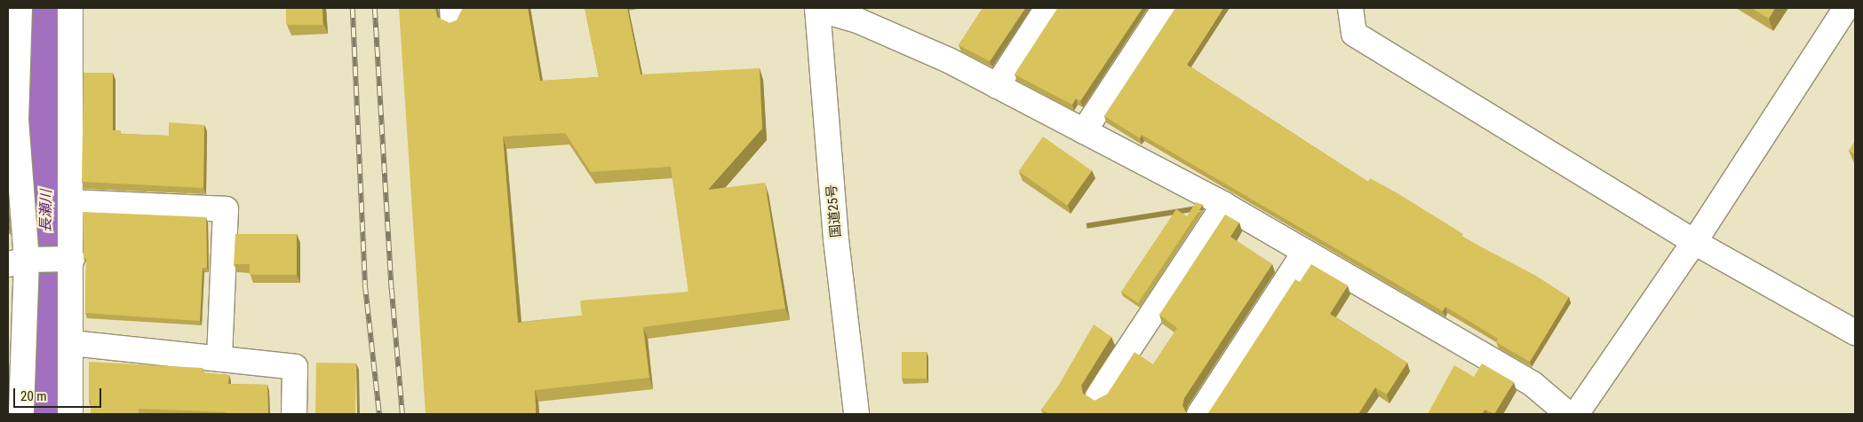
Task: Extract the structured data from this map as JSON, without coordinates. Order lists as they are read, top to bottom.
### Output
{
  "streets": {
    "main road": ["国道25号"]
  },
  "water": ["長瀬川"],
  "scale_bar": "20 m"
}
